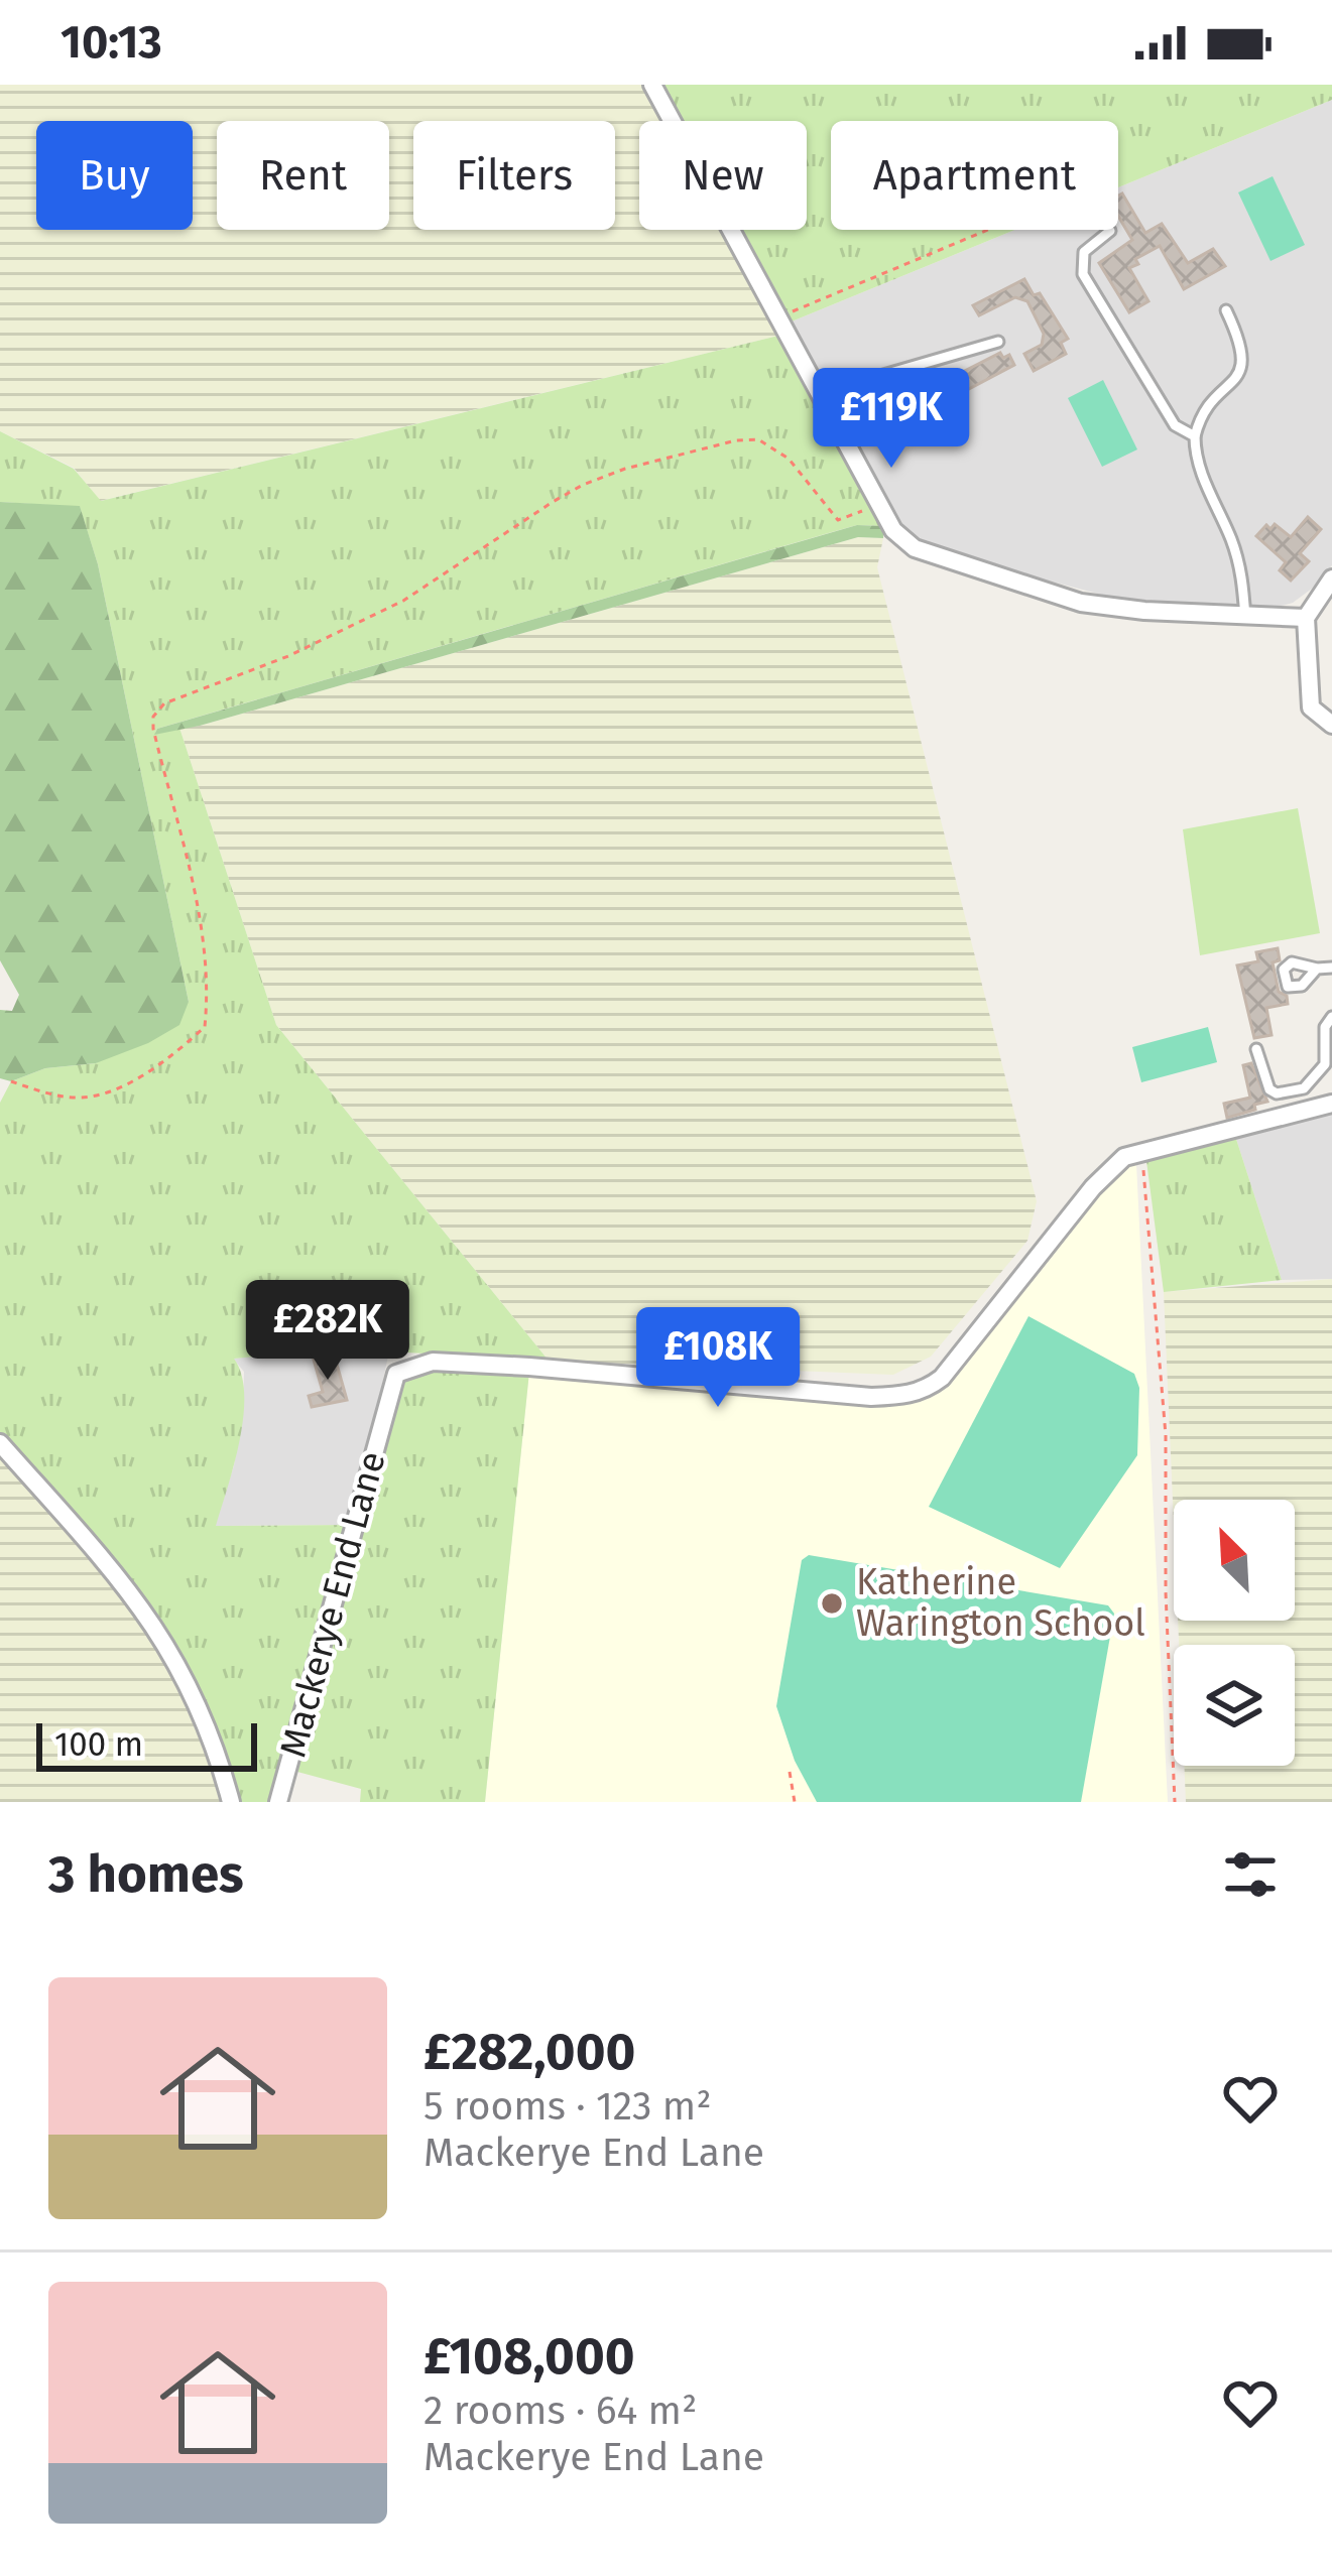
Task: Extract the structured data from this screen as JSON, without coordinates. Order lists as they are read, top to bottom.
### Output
{
  "streets": {
    "street": ["Mackerye End Lane"]
  },
  "places": ["Katherine Warington School"],
  "scale_bar": "100 m",
  "north": "top left",
  "page": {
    "status": "10:13",
    "chip": [
      "Buy",
      "Rent",
      "Filters",
      "New",
      "Apartment"
    ],
    "price": ["£119K", "£282K", "£108K"],
    "scale": "100 m",
    "heading": "3 homes",
    "list": [
      {
        "name": "£282,000",
        "note": "5 rooms · 123 m² · Mackerye End Lane"
      },
      {
        "name": "£108,000",
        "note": "2 rooms · 64 m² · Mackerye End Lane"
      }
    ]
  }
}
